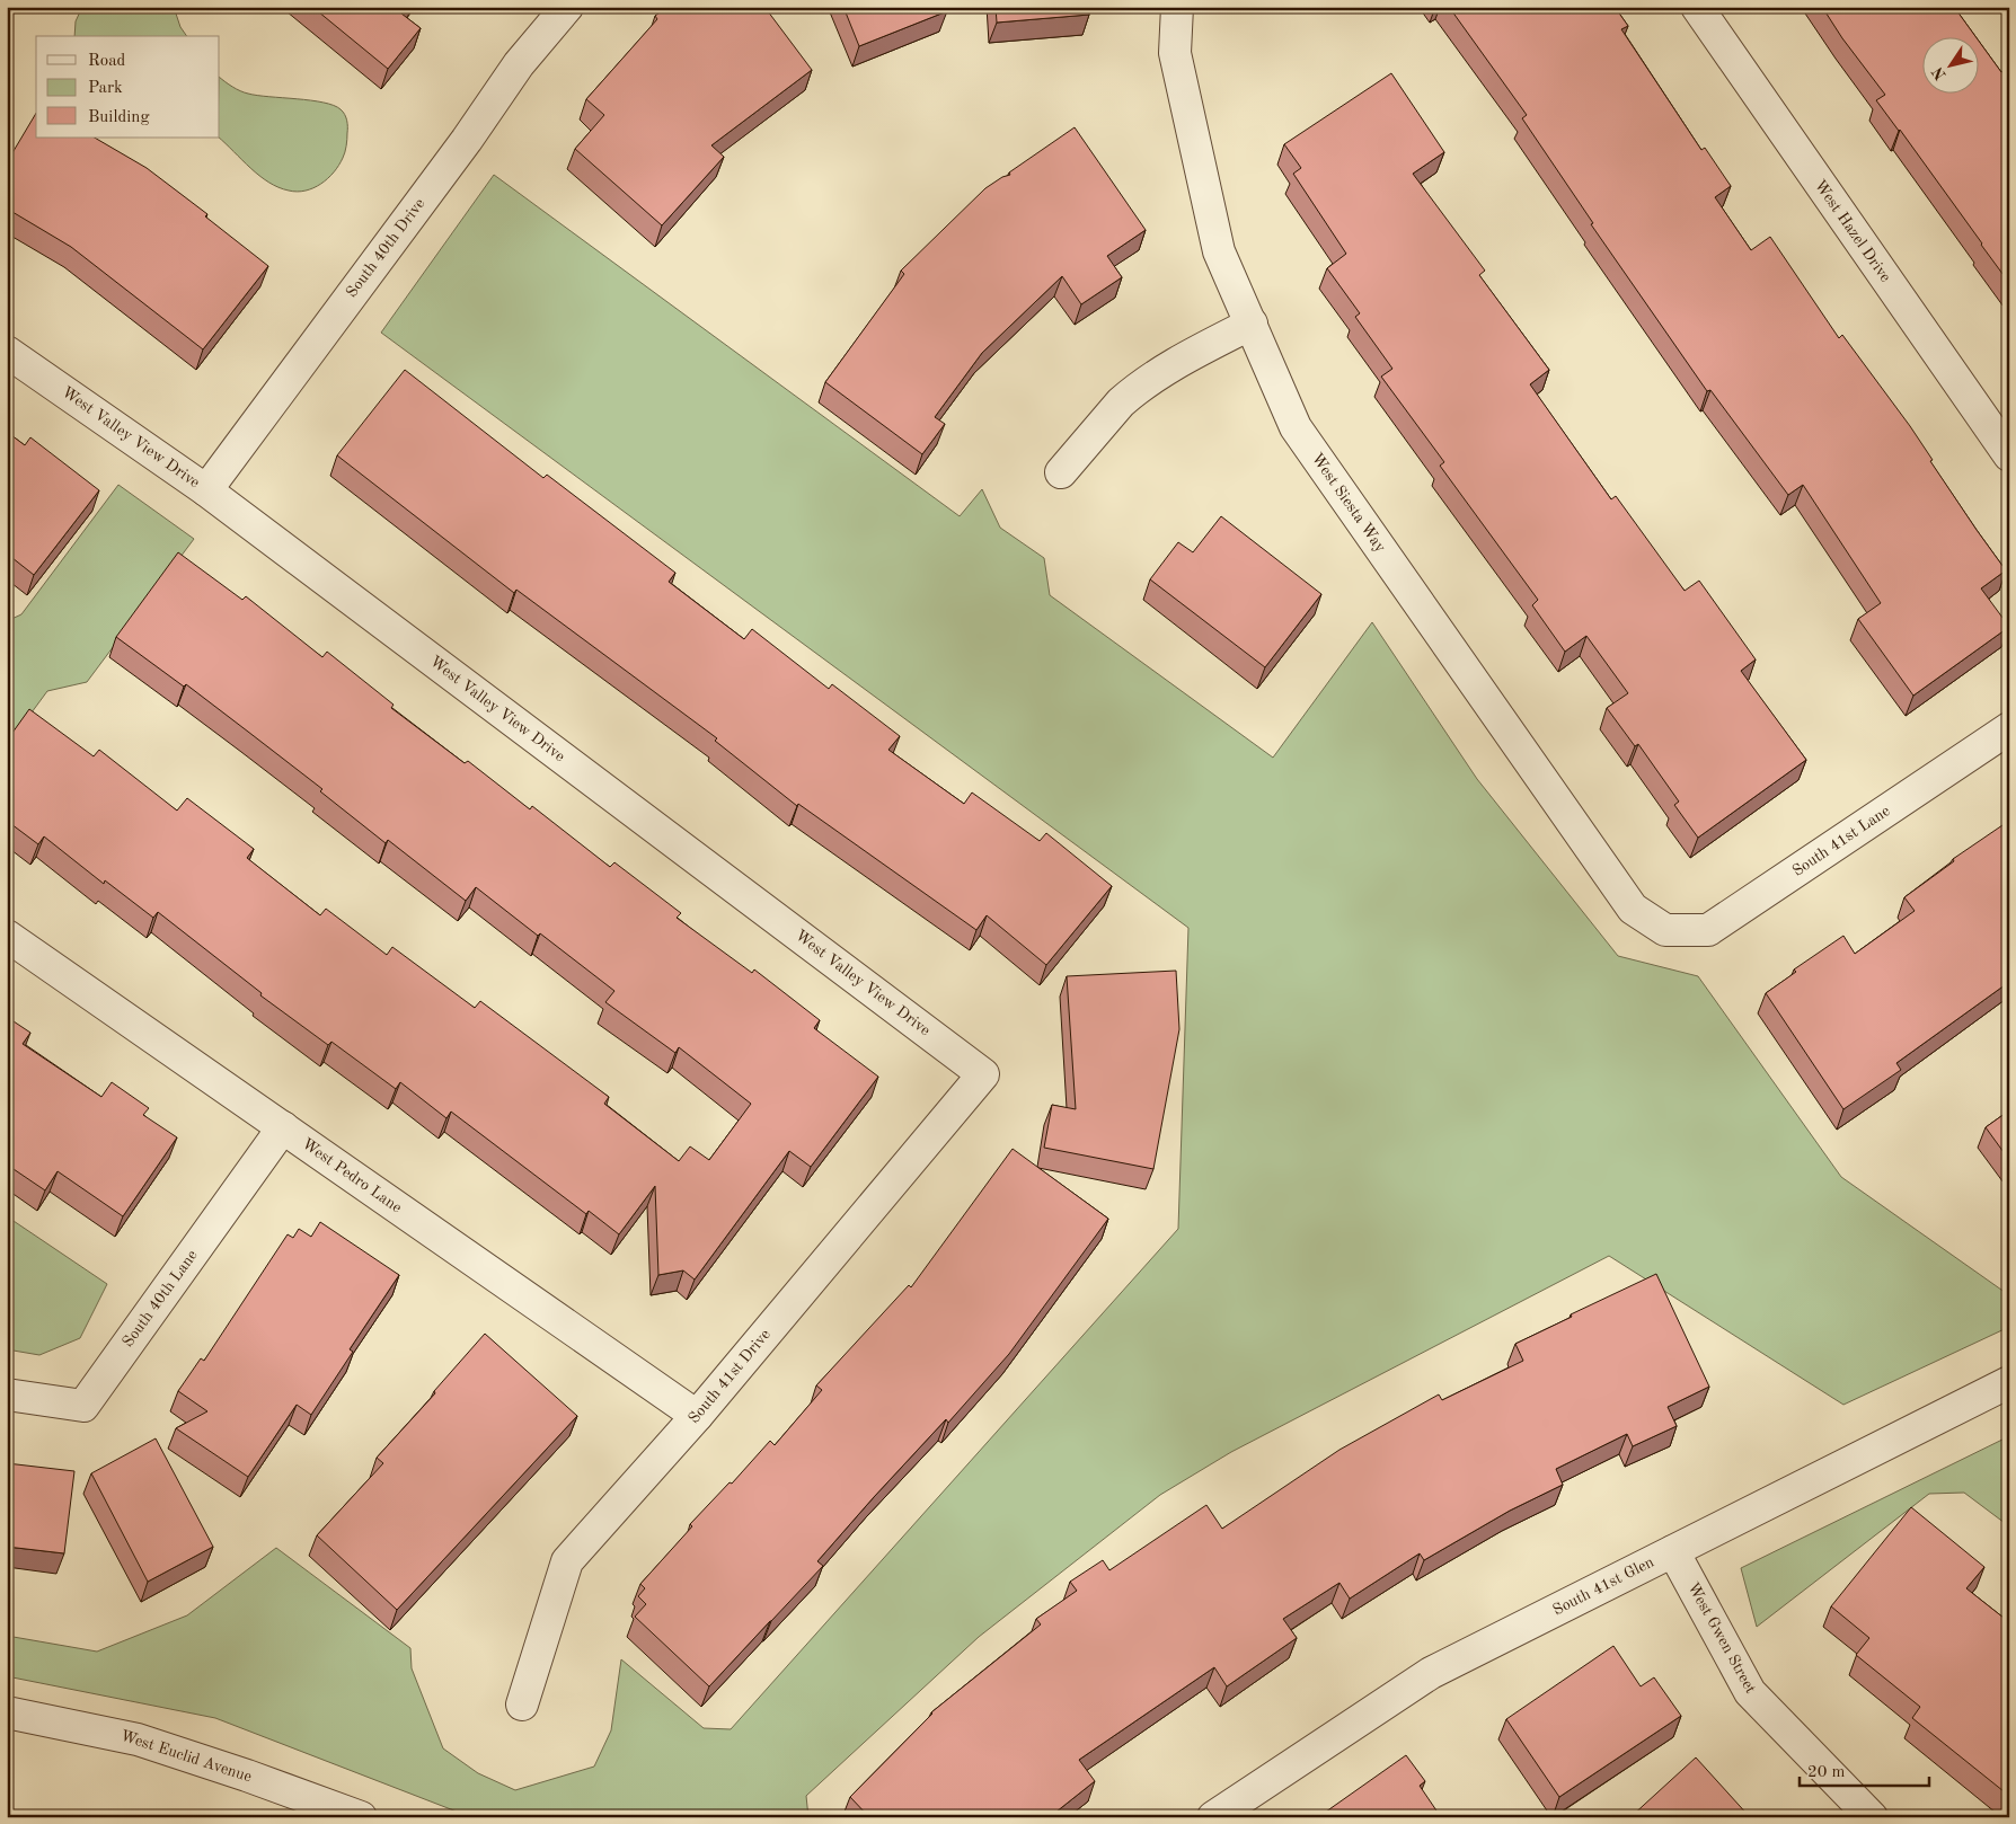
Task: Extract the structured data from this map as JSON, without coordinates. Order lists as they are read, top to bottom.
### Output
{
  "streets": {
    "street": [
      "West Hazel Drive",
      "South 40th Drive",
      "West Valley View Drive",
      "West Siesta Way",
      "South 41st Lane",
      "West Pedro Lane",
      "South 40th Lane",
      "South 41st Drive",
      "South 41st Glen",
      "West Gwen Street",
      "West Euclid Avenue"
    ]
  },
  "crossings": [
    ["South 40th Drive", "West Valley View Drive"],
    ["West Valley View Drive", "South 41st Drive"],
    ["West Siesta Way", "South 41st Lane"],
    ["West Pedro Lane", "South 40th Lane"],
    ["West Pedro Lane", "South 41st Drive"],
    ["South 41st Glen", "West Gwen Street"]
  ],
  "legend": ["Road", "Park", "Building"],
  "scale_bar": "20 m",
  "north": "bottom left"
}
